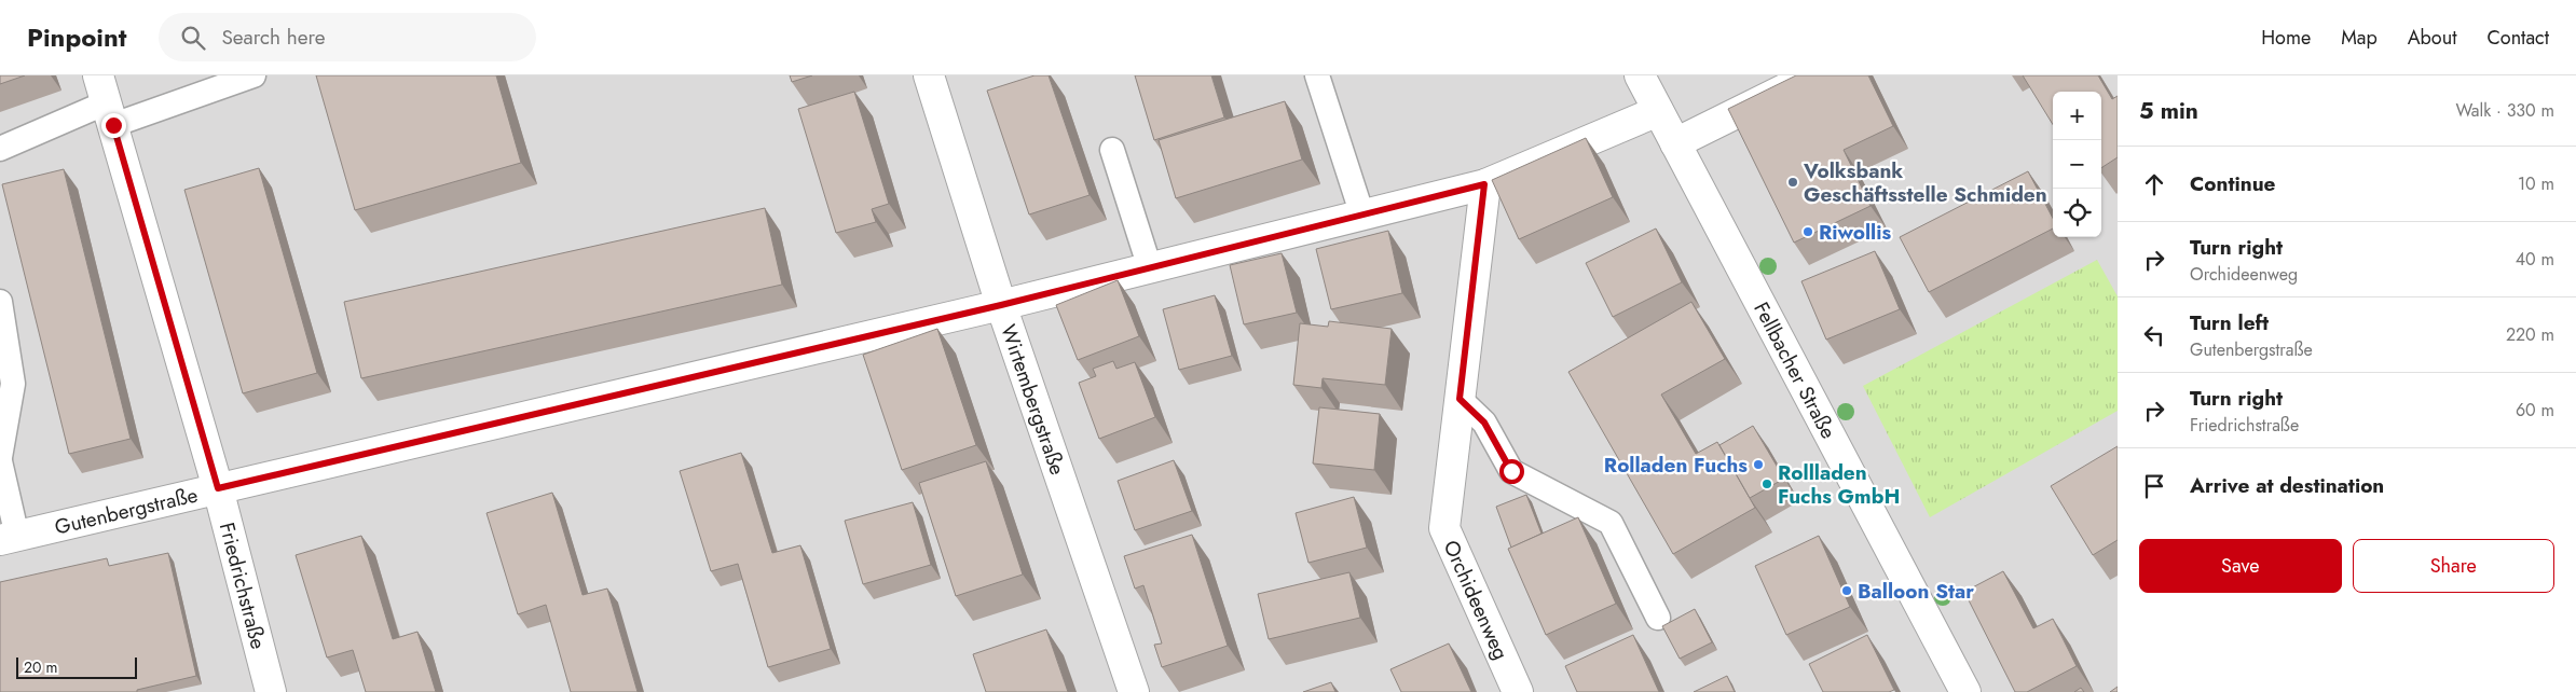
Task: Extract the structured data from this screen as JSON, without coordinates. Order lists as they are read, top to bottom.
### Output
{
  "streets": {
    "street": [
      "Fellbacher Straße",
      "Wirtembergstraße",
      "Gutenbergstraße",
      "Friedrichstraße",
      "Orchideenweg"
    ]
  },
  "crossings": [
    ["Fellbacher Straße", "Gutenbergstraße"],
    ["Wirtembergstraße", "Gutenbergstraße"],
    ["Gutenbergstraße", "Friedrichstraße"],
    ["Gutenbergstraße", "Orchideenweg"]
  ],
  "places": [
    "Volksbank Geschäftsstelle Schmiden",
    "Riwollis",
    "Rolladen Fuchs",
    "Rollladen Fuchs GmbH",
    "Balloon Star"
  ],
  "scale_bar": "20 m",
  "page": {
    "header": "Pinpoint",
    "search": "Search here",
    "nav": [
      "Home",
      "Map",
      "About",
      "Contact"
    ],
    "heading": ["5 min", "Walk · 330 m"],
    "map_buttons": ["+", "−"],
    "list": [
      ["Continue", "10 m"],
      ["Turn right", "Orchideenweg", "40 m"],
      ["Turn left", "Gutenbergstraße", "220 m"],
      ["Turn right", "Friedrichstraße", "60 m"],
      "Arrive at destination"
    ],
    "buttons": ["Save", "Share"],
    "scale": "20 m"
  }
}
